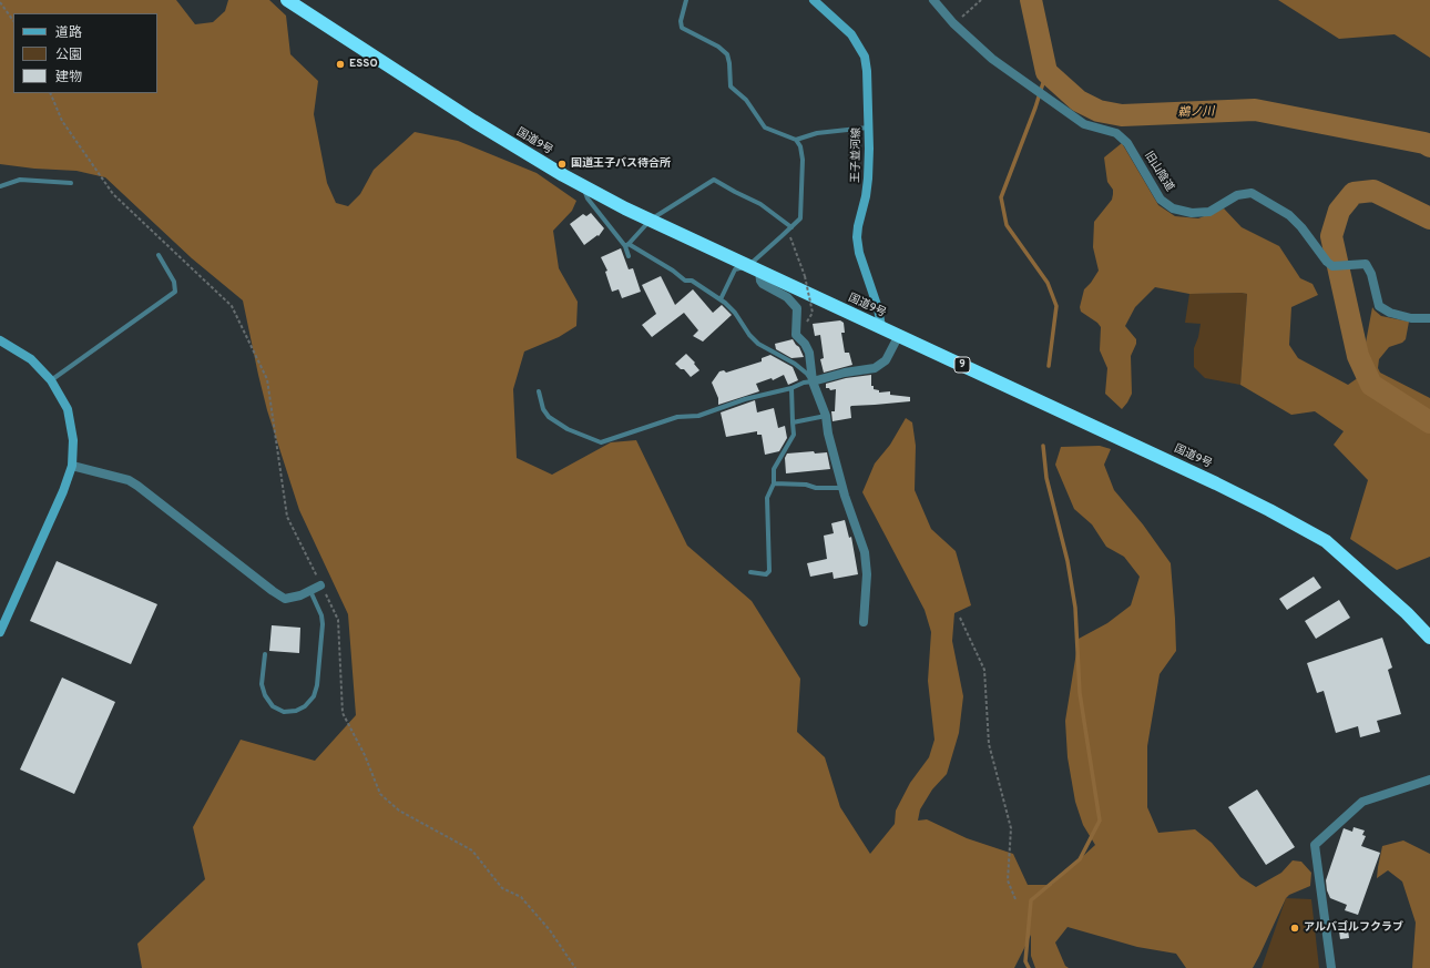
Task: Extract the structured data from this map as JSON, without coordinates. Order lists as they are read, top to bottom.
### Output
{
  "streets": {
    "highway": ["国道9号", "9"],
    "main road": ["王子並河線"],
    "street": ["旧山陰道"]
  },
  "crossings": [
    ["国道9号", "王子並河線"]
  ],
  "water": ["鵜ノ川"],
  "places": ["ESSO", "国道王子バス待合所", "アルバゴルフクラブ"],
  "legend": ["道路", "公園", "建物"]
}
